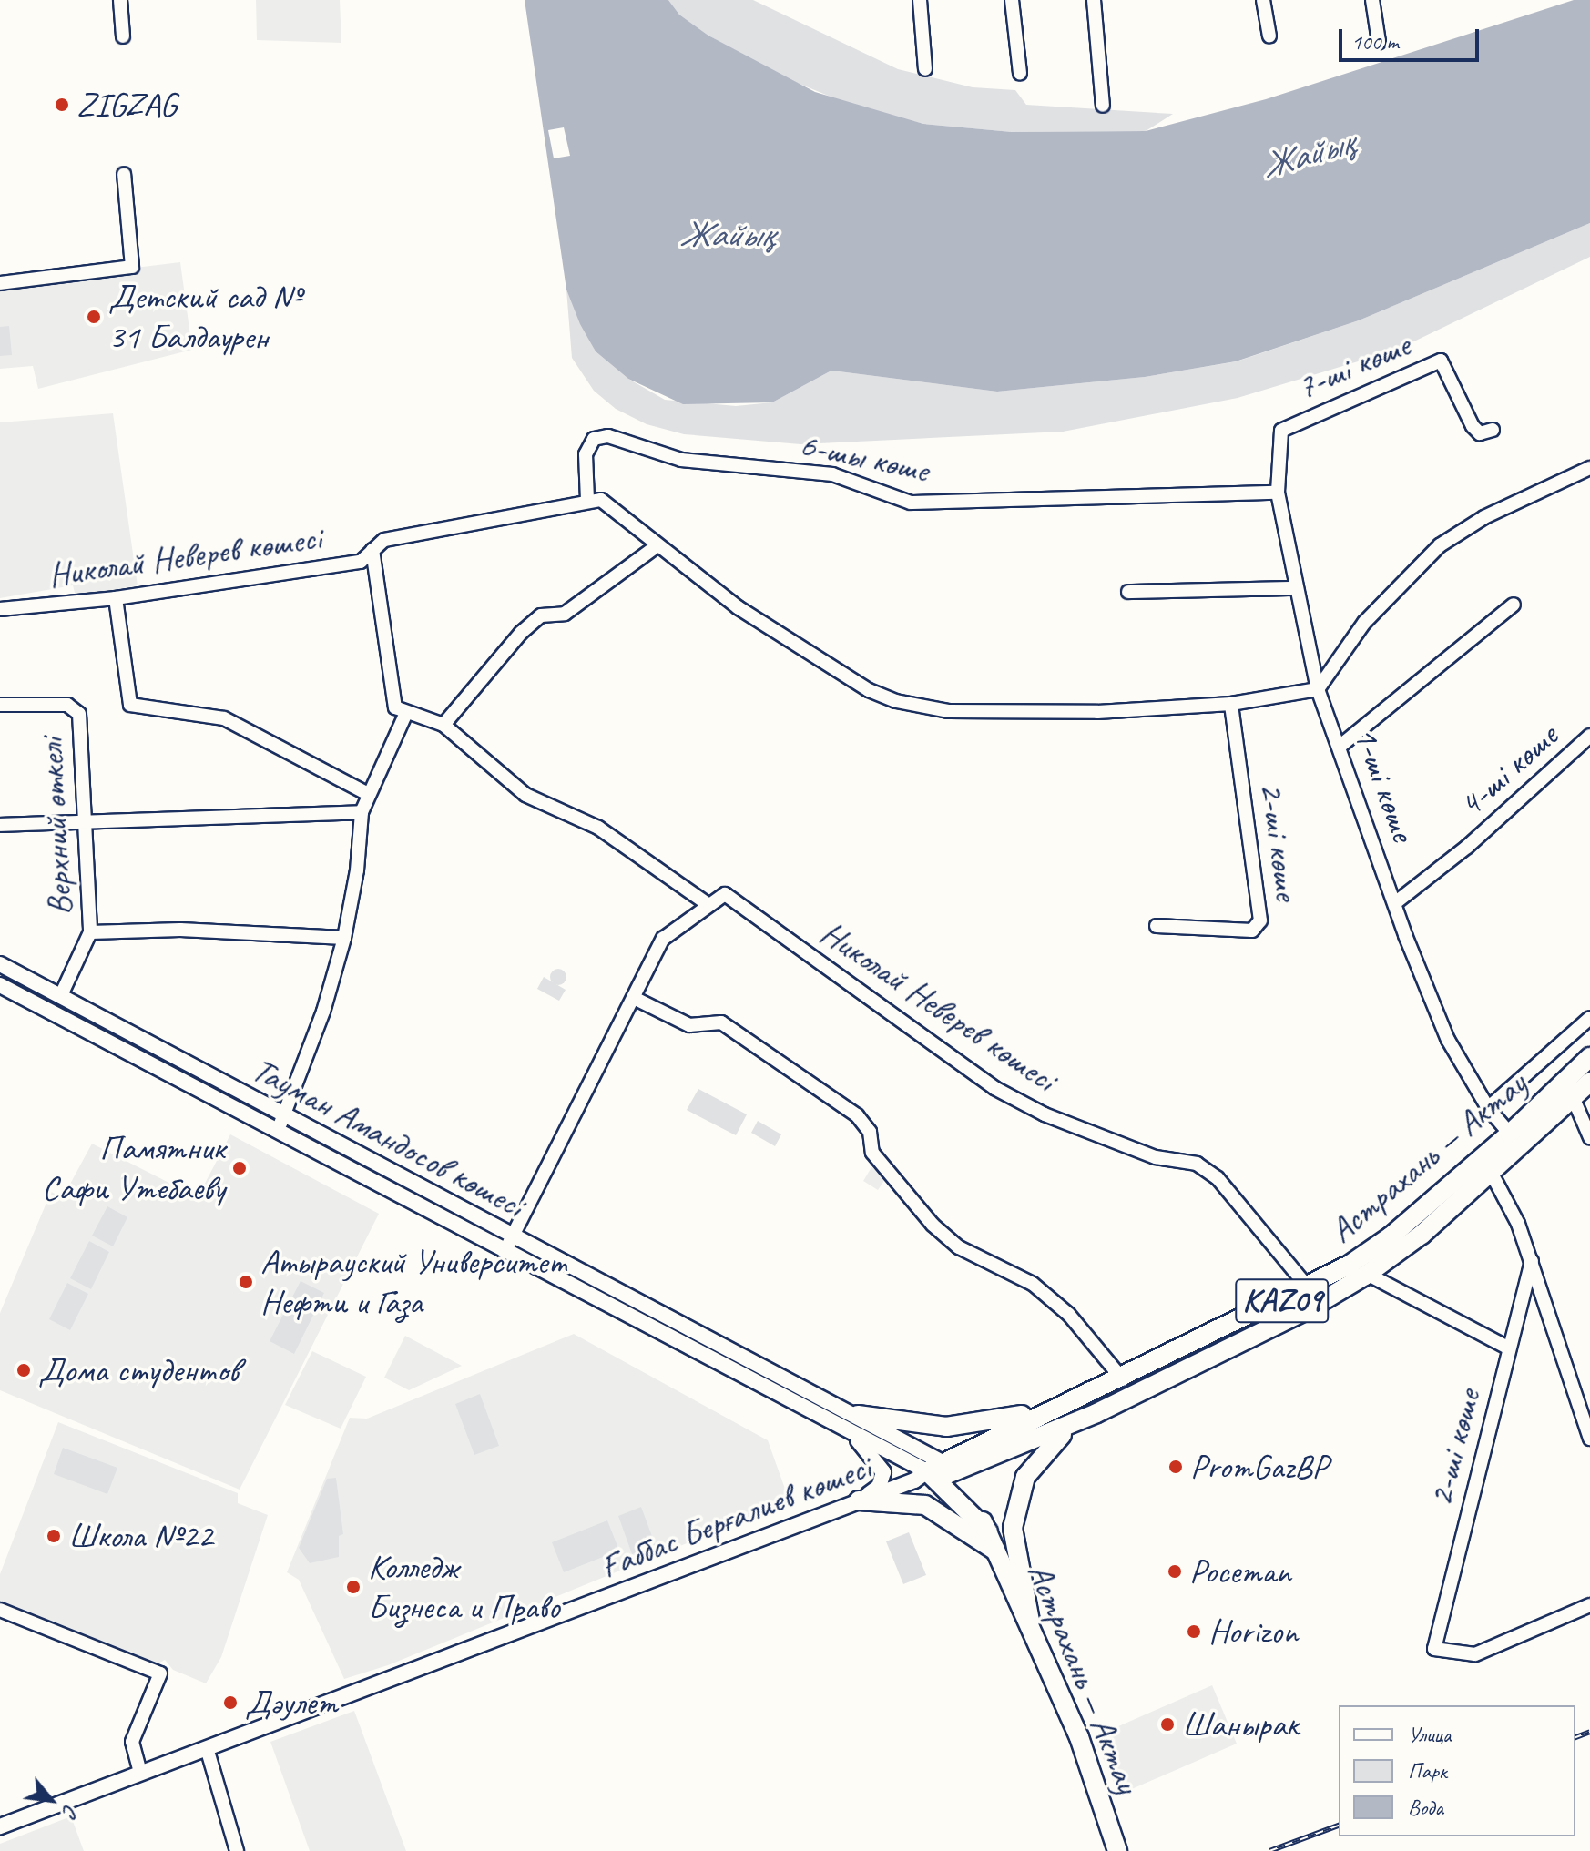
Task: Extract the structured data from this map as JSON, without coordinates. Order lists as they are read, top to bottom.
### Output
{
  "streets": {
    "highway": ["Астрахань — Актау", "KAZ09"],
    "main road": ["Тауман Амандосов көшесі", "Ғаббас Берғалиев көшесі"],
    "street": [
      "7-шi көше",
      "6-шы көше",
      "Николай Неверев көшесі",
      "4-шi көше",
      "1-ші көше",
      "Верхний өткелі",
      "2-ші көше"
    ]
  },
  "crossings": [
    ["7-шi көше", "1-ші көше"],
    ["6-шы көше", "Николай Неверев көшесі"],
    ["6-шы көше", "1-ші көше"],
    ["Николай Неверев көшесі", "Астрахань — Актау"],
    ["4-шi көше", "1-ші көше"],
    ["1-ші көше", "Астрахань — Актау"],
    ["Тауман Амандосов көшесі", "Астрахань — Актау"],
    ["Тауман Амандосов көшесі", "Ғаббас Берғалиев көшесі"],
    ["Астрахань — Актау", "Ғаббас Берғалиев көшесі"]
  ],
  "water": ["Жайық"],
  "places": [
    "ZIGZAG",
    "Детский сад № 31 Балдаурен",
    "Памятник Сафи Утебаеву",
    "Атырауский Университет Нефти и Газа",
    "Дома студентов",
    "PromGazBP",
    "Школа №22",
    "Poceman",
    "Колледж Бизнеса и Право",
    "Horizon",
    "Дәулет",
    "Шанырак"
  ],
  "legend": ["Улица", "Парк", "Вода"],
  "scale_bar": "100 m",
  "north": "bottom right"
}
